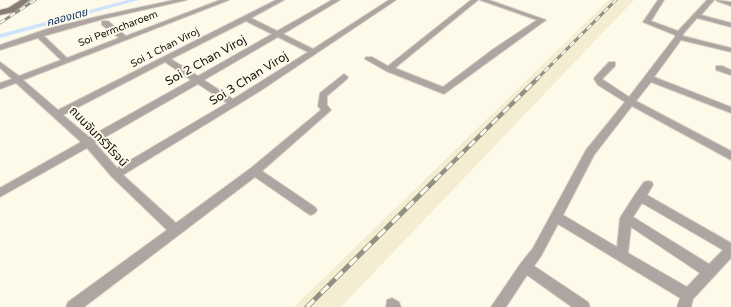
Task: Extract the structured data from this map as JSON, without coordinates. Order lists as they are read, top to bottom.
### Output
{
  "streets": {
    "street": [
      "Soi Permcharoem",
      "Soi 1 Chan Viroj",
      "Soi 2 Chan Viroj",
      "Soi 3 Chan Viroj",
      "ถนนจันทร์วิโรจน์"
    ]
  },
  "crossings": [
    ["Soi Permcharoem", "ถนนจันทร์วิโรจน์"],
    ["Soi 1 Chan Viroj", "ถนนจันทร์วิโรจน์"],
    ["Soi 2 Chan Viroj", "ถนนจันทร์วิโรจน์"],
    ["Soi 3 Chan Viroj", "ถนนจันทร์วิโรจน์"]
  ],
  "water": ["คลองเตย"]
}
